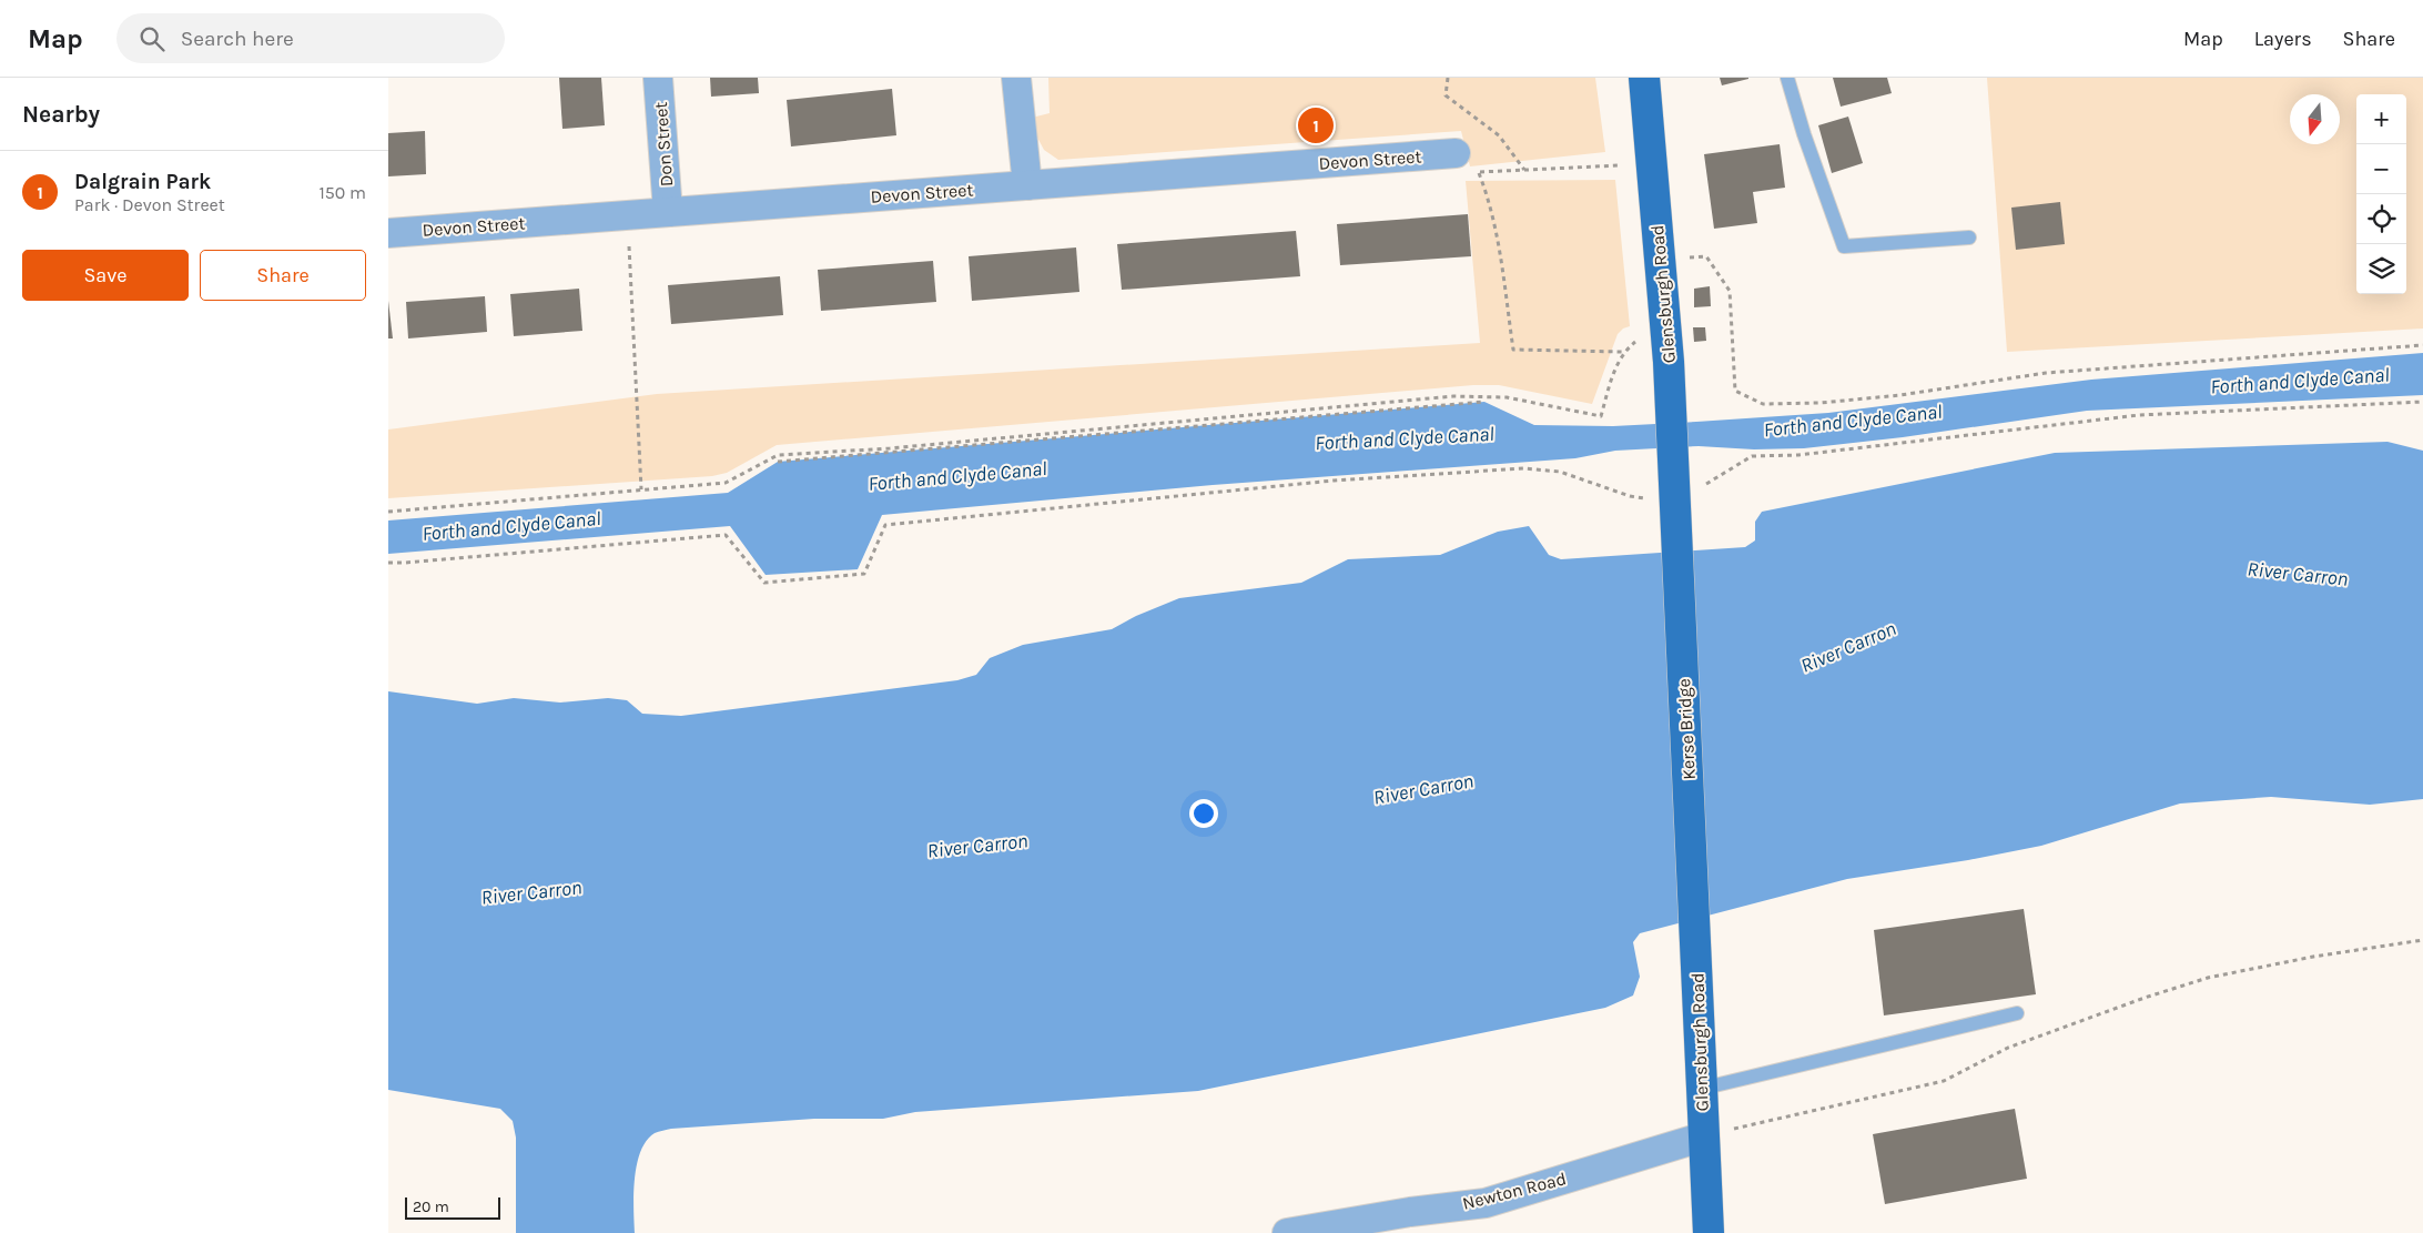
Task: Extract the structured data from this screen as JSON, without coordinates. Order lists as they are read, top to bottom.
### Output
{
  "streets": {
    "main road": ["Glensburgh Road", "Kerse Bridge"],
    "street": ["Don Street", "Devon Street", "Newton Road"]
  },
  "crossings": [
    ["Don Street", "Devon Street"],
    ["Glensburgh Road", "Kerse Bridge"],
    ["Glensburgh Road", "Newton Road"]
  ],
  "water": ["Forth and Clyde Canal", "River Carron"],
  "scale_bar": "20 m",
  "north": "bottom",
  "page": {
    "header": "Map",
    "search": "Search here",
    "nav": ["Map", "Layers", "Share"],
    "heading": "Nearby",
    "map_buttons": ["+", "−"],
    "pins": "1",
    "list": [
      {
        "mark": "1",
        "name": "Dalgrain Park",
        "note": "Park · Devon Street",
        "value": "150 m"
      }
    ],
    "buttons": ["Save", "Share"],
    "scale": "20 m"
  }
}
